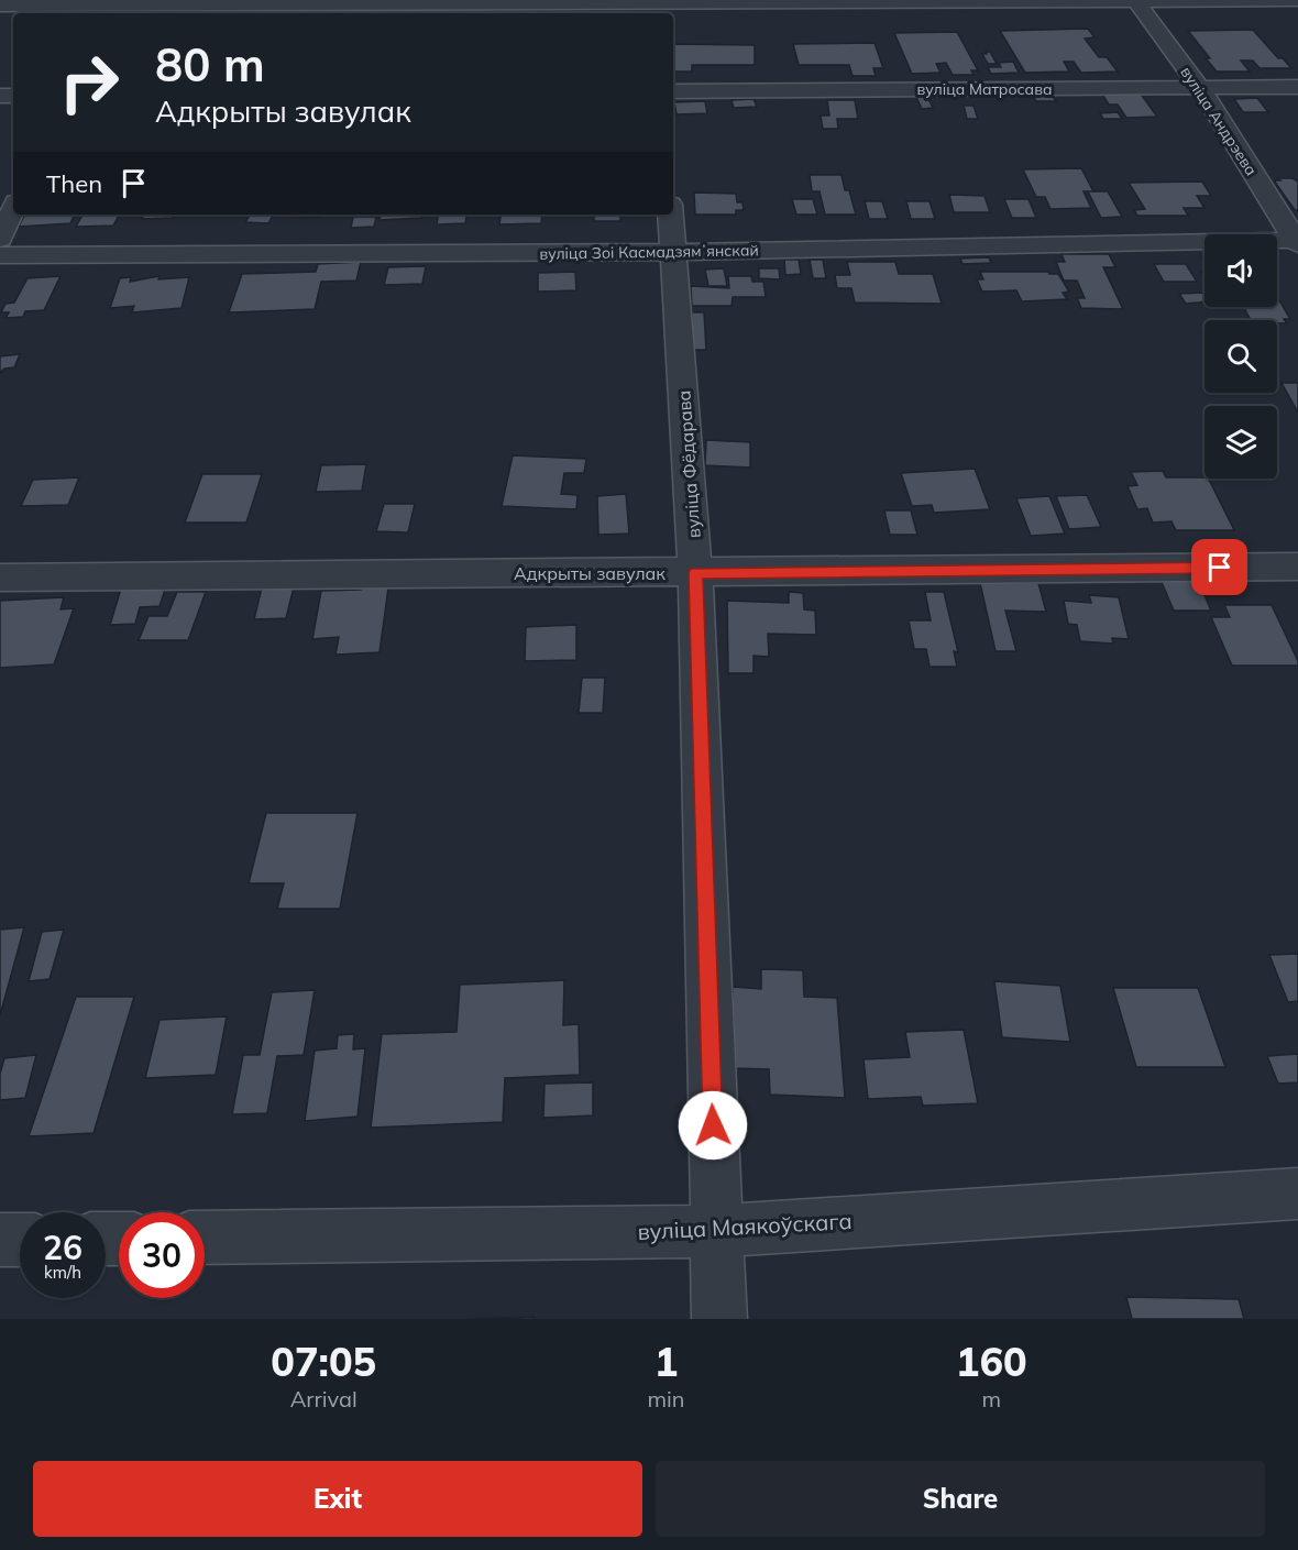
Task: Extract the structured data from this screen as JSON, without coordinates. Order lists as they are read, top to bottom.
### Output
{
  "streets": {
    "street": [
      "вуліца Матросава",
      "вуліца Андрэева",
      "вуліца Зоі Касмадзямʼянскай",
      "вуліца Фёдарава",
      "Адкрыты завулак",
      "вуліца Маякоўскага"
    ]
  },
  "crossings": [
    ["вуліца Матросава", "вуліца Андрэева"],
    ["вуліца Андрэева", "вуліца Зоі Касмадзямʼянскай"],
    ["вуліца Зоі Касмадзямʼянскай", "вуліца Фёдарава"],
    ["вуліца Фёдарава", "Адкрыты завулак"],
    ["вуліца Фёдарава", "вуліца Маякоўскага"]
  ],
  "page": {
    "turn": ["80 m", "Адкрыты завулак"],
    "then": "Then",
    "speed": "26 km/h",
    "limit": "30",
    "eta": [
      "07:05",
      "Arrival",
      "1",
      "min",
      "160",
      "m"
    ],
    "buttons": ["Exit", "Share"]
  }
}
